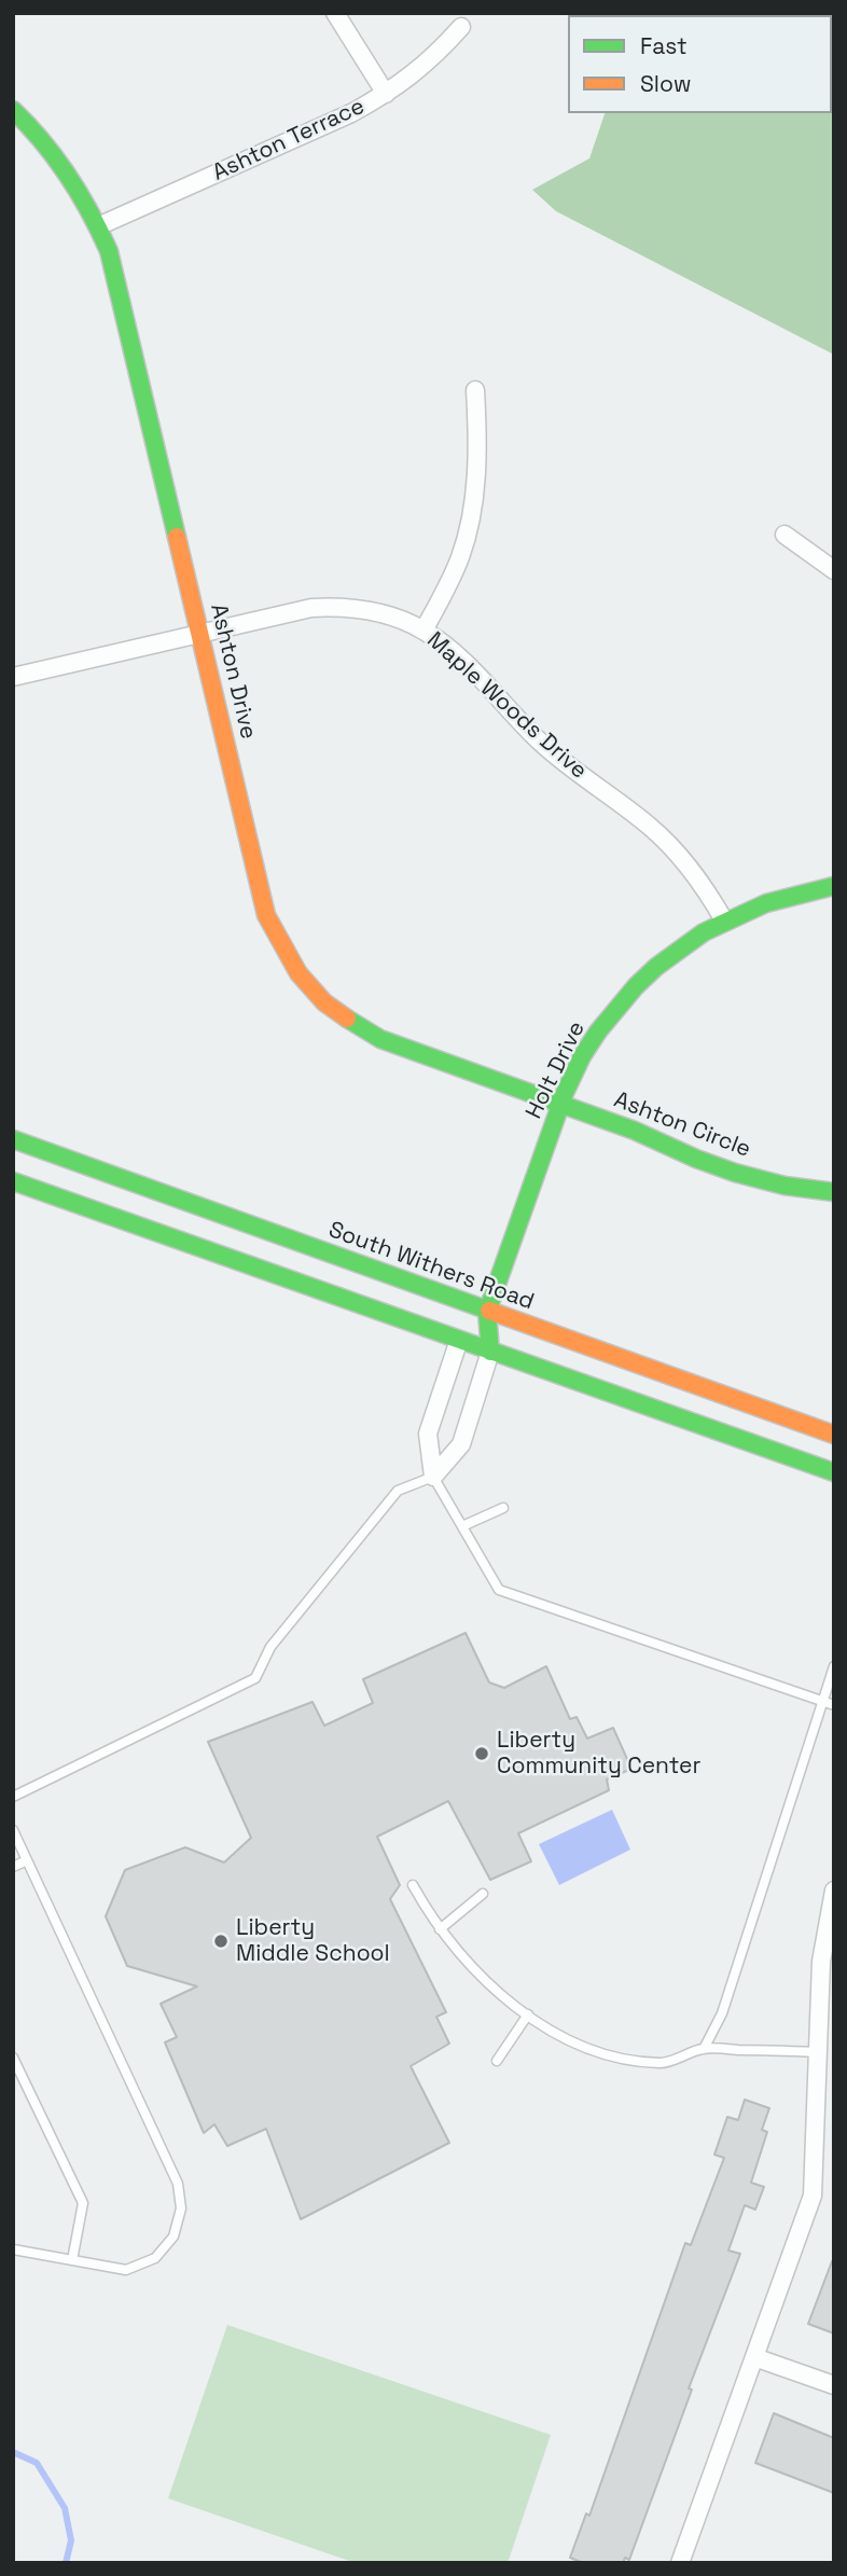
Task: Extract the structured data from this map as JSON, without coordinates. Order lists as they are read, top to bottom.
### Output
{
  "streets": {
    "street": [
      "Ashton Terrace",
      "Ashton Drive",
      "Maple Woods Drive",
      "Holt Drive",
      "Ashton Circle",
      "South Withers Road"
    ]
  },
  "crossings": [
    ["Ashton Terrace", "Ashton Drive"],
    ["Ashton Drive", "Maple Woods Drive"],
    ["Ashton Drive", "Holt Drive"],
    ["Ashton Drive", "Ashton Circle"],
    ["Maple Woods Drive", "Holt Drive"],
    ["Holt Drive", "Ashton Circle"],
    ["Holt Drive", "South Withers Road"]
  ],
  "places": ["Liberty Community Center", "Liberty Middle School"],
  "legend": ["Fast", "Slow"]
}
